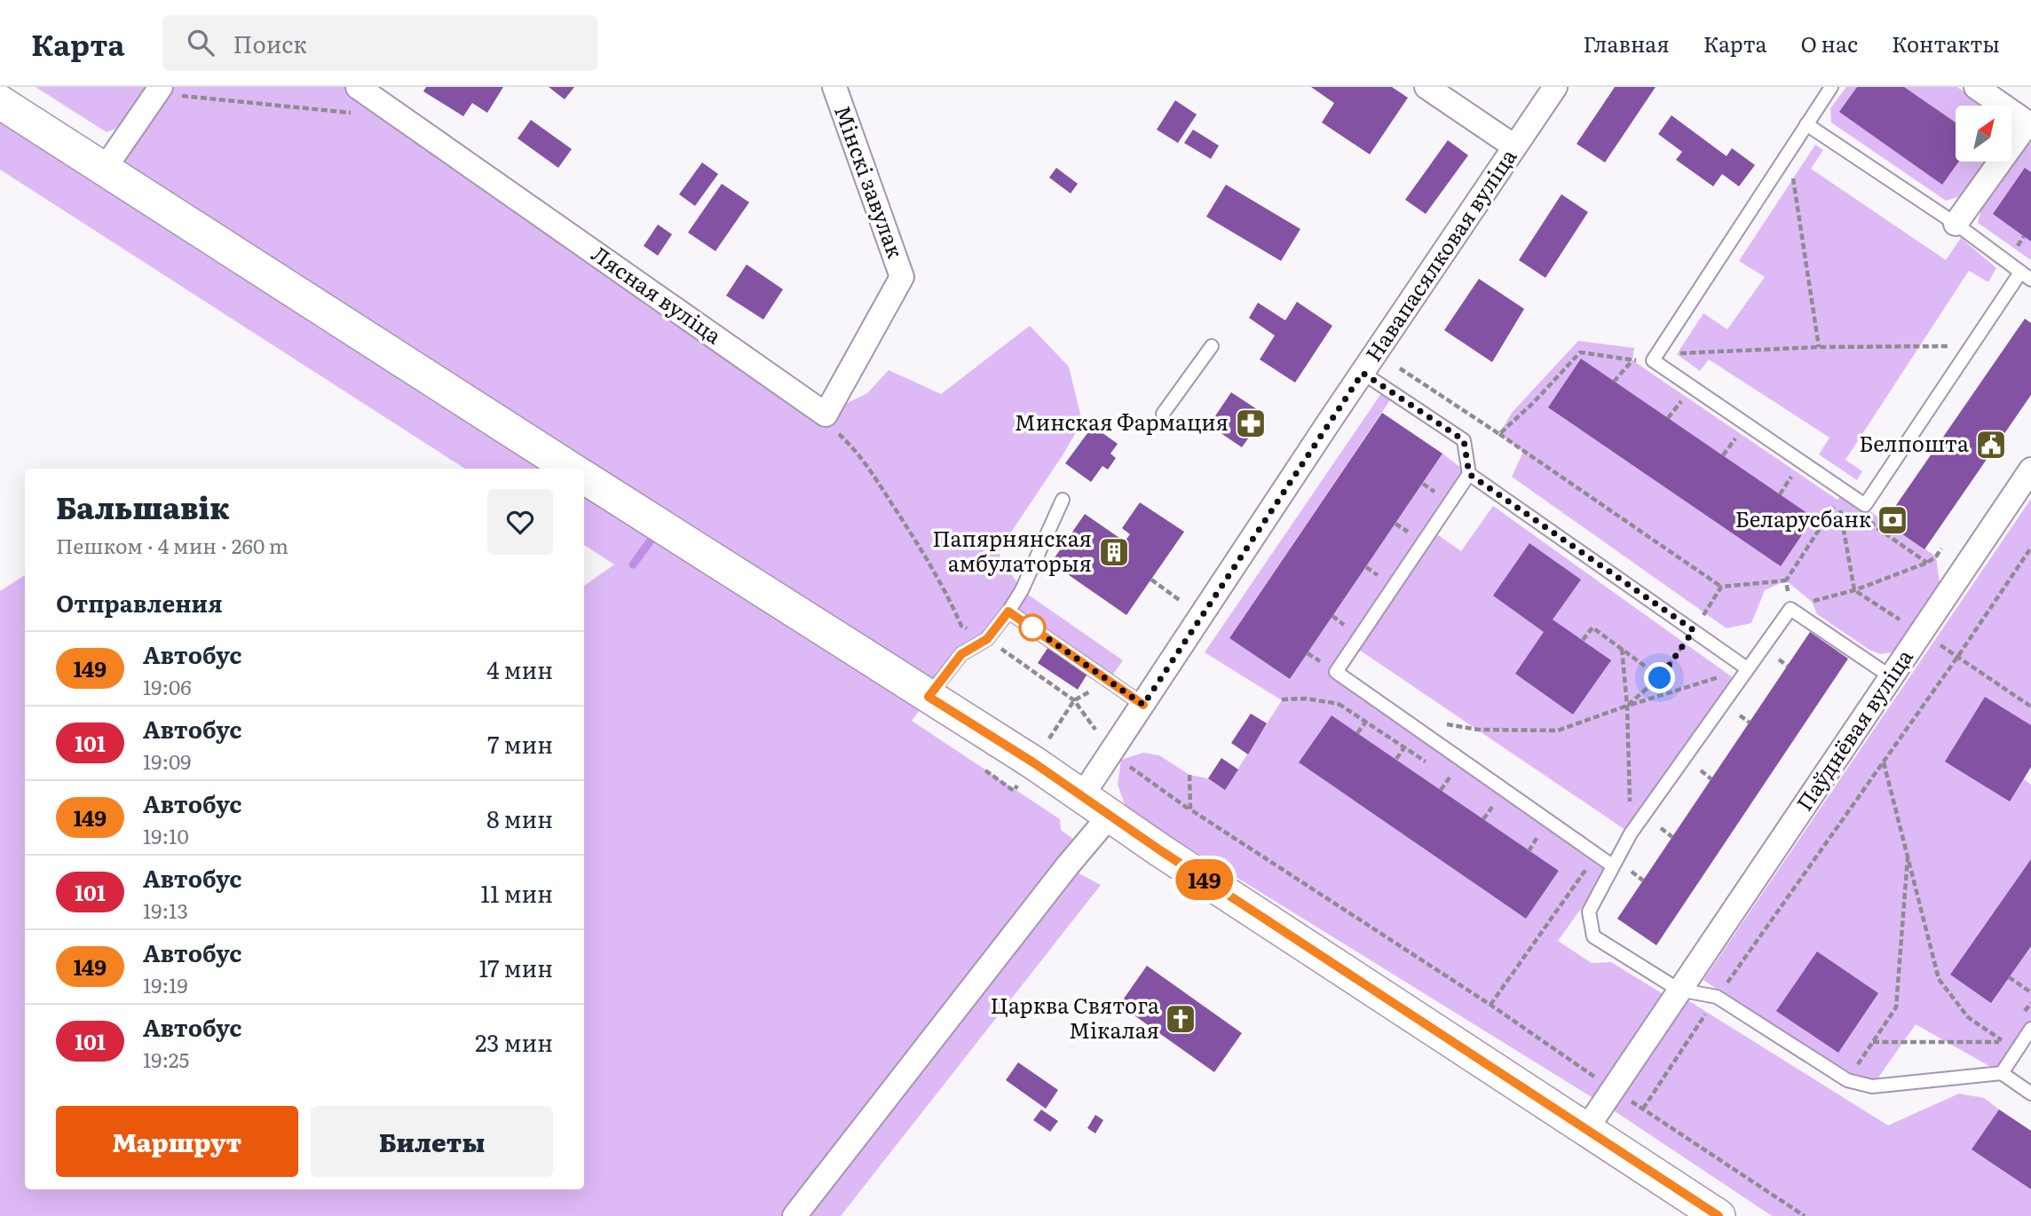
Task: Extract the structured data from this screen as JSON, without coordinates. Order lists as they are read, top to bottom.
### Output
{
  "streets": {
    "street": [
      "Мінскі завулак",
      "Навапасялковая вуліца",
      "Лясная вуліца",
      "Паўднёвая вуліца"
    ]
  },
  "crossings": [
    ["Мінскі завулак", "Лясная вуліца"]
  ],
  "places": {
    "pharmacy": ["Минская Фармация"],
    "public building": ["Белпошта"],
    "bank": ["Беларусбанк"],
    "building": ["Папярнянская амбулаторыя"],
    "church": ["Царква Святога Мікалая"]
  },
  "lines": ["bus line 149"],
  "north": "top right",
  "page": {
    "header": "Карта",
    "search": "Поиск",
    "nav": [
      "Главная",
      "Карта",
      "О нас",
      "Контакты"
    ],
    "on_map": "149",
    "heading": [
      ["Бальшавік", "Пешком · 4 мин · 260 m"],
      "Отправления"
    ],
    "list": [
      {
        "mark": "149",
        "name": "Автобус",
        "note": "19:06",
        "value": "4 мин"
      },
      {
        "mark": "101",
        "name": "Автобус",
        "note": "19:09",
        "value": "7 мин"
      },
      {
        "mark": "149",
        "name": "Автобус",
        "note": "19:10",
        "value": "8 мин"
      },
      {
        "mark": "101",
        "name": "Автобус",
        "note": "19:13",
        "value": "11 мин"
      },
      {
        "mark": "149",
        "name": "Автобус",
        "note": "19:19",
        "value": "17 мин"
      },
      {
        "mark": "101",
        "name": "Автобус",
        "note": "19:25",
        "value": "23 мин"
      }
    ],
    "buttons": ["Маршрут", "Билеты"]
  }
}
